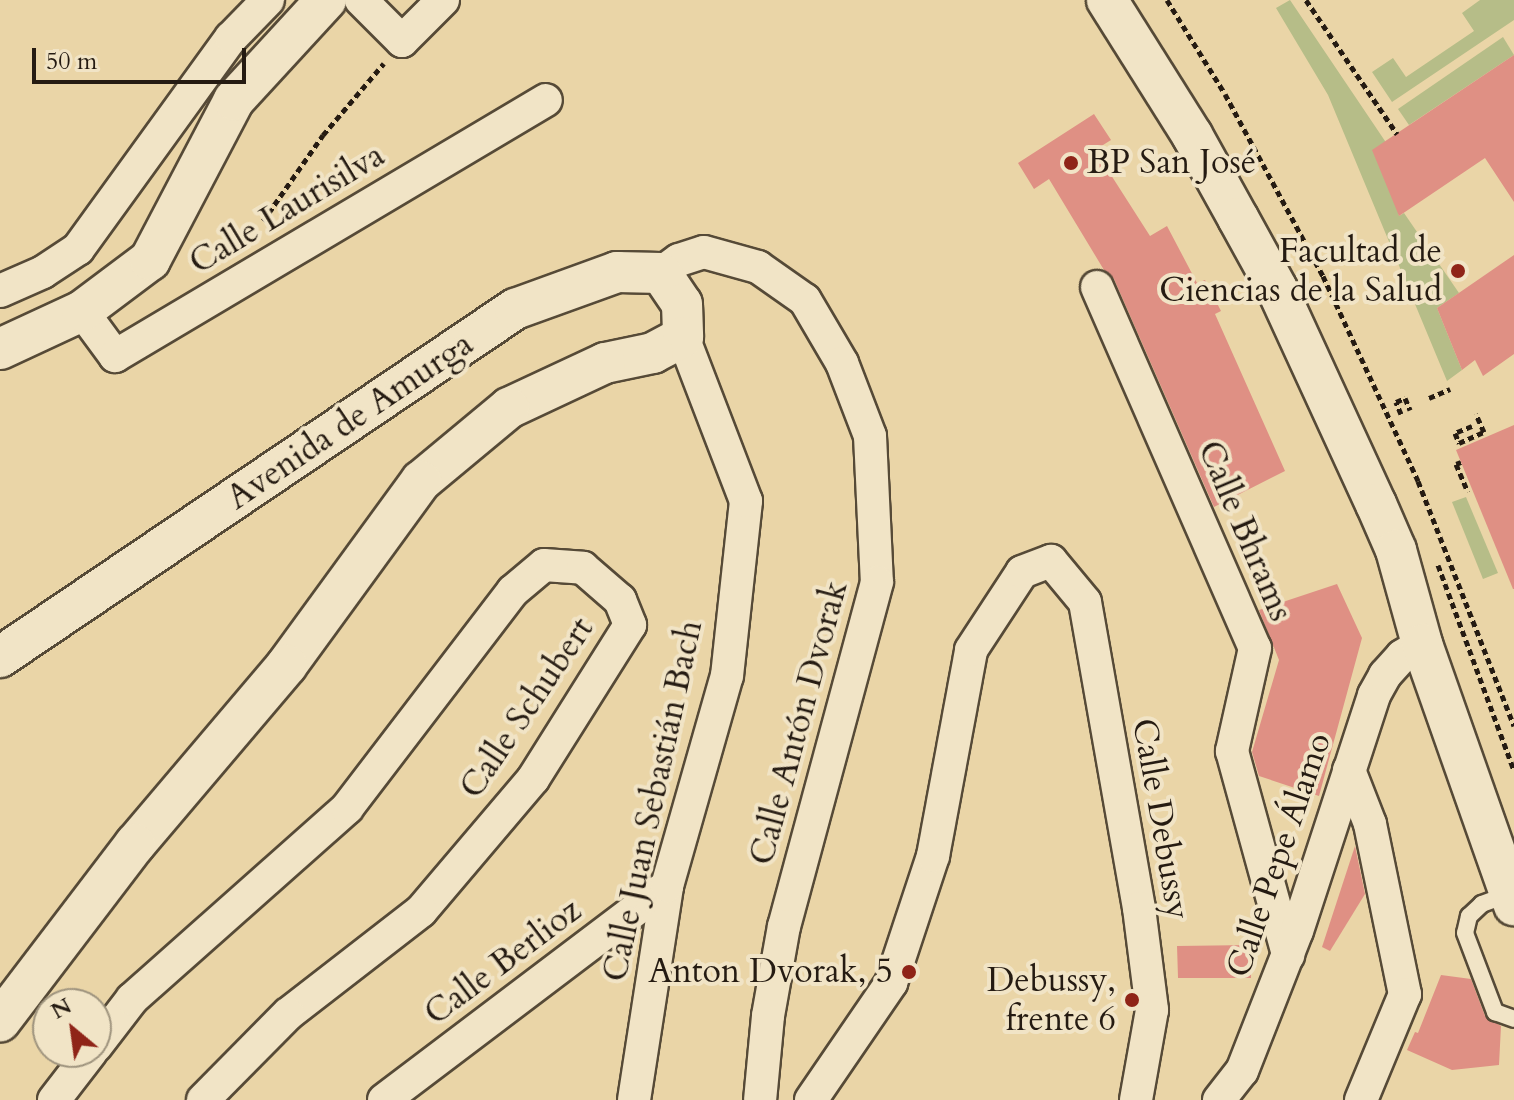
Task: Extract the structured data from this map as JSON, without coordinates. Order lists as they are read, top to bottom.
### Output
{
  "streets": {
    "street": [
      "Calle Laurisilva",
      "Avenida de Amurga",
      "Calle Bhrams",
      "Calle Schubert",
      "Calle Antón Dvorak",
      "Calle Juan Sebastián Bach",
      "Calle Debussy",
      "Calle Pepe Álamo",
      "Calle Berlioz"
    ]
  },
  "crossings": [
    ["Avenida de Amurga", "Calle Antón Dvorak"],
    ["Calle Bhrams", "Calle Pepe Álamo"],
    ["Calle Juan Sebastián Bach", "Calle Berlioz"]
  ],
  "places": [
    "BP San José",
    "Facultad de Ciencias de la Salud",
    "Anton Dvorak, 5",
    "Debussy, frente 6"
  ],
  "scale_bar": "50 m",
  "north": "top left"
}
